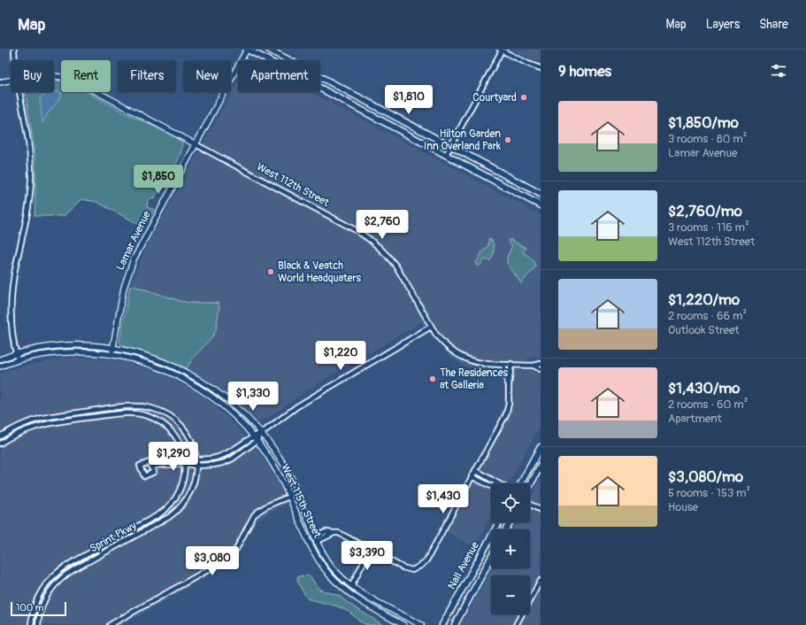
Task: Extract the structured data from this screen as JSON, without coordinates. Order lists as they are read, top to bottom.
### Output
{
  "streets": {
    "main road": ["Nall Avenue"],
    "street": [
      "West 112th Street",
      "Lamar Avenue",
      "West 115th Street",
      "Sprint Pkwy"
    ]
  },
  "crossings": [
    ["West 112th Street", "Lamar Avenue"],
    ["Lamar Avenue", "West 115th Street"]
  ],
  "places": [
    "Courtyard",
    "Hilton Garden Inn Overland Park",
    "Black & Veatch World Headquaters",
    "The Residences at Galleria"
  ],
  "scale_bar": "100 m",
  "page": {
    "header": "Map",
    "nav": ["Map", "Layers", "Share"],
    "heading": "9 homes",
    "chip": [
      "Buy",
      "Rent",
      "Filters",
      "New",
      "Apartment"
    ],
    "price": [
      "$1,810",
      "$1,850",
      "$2,760",
      "$1,220",
      "$1,330",
      "$1,290",
      "$1,430",
      "$3,390",
      "$3,080"
    ],
    "list": [
      {
        "name": "$1,850/mo",
        "note": "3 rooms · 80 m² · Lamar Avenue"
      },
      {
        "name": "$2,760/mo",
        "note": "3 rooms · 116 m² · West 112th Street"
      },
      {
        "name": "$1,220/mo",
        "note": "2 rooms · 66 m² · Outlook Street"
      },
      {
        "name": "$1,430/mo",
        "note": "2 rooms · 60 m² · Apartment"
      },
      {
        "name": "$3,080/mo",
        "note": "5 rooms · 153 m² · House"
      }
    ],
    "map_buttons": ["+", "−"],
    "scale": "100 m"
  }
}
